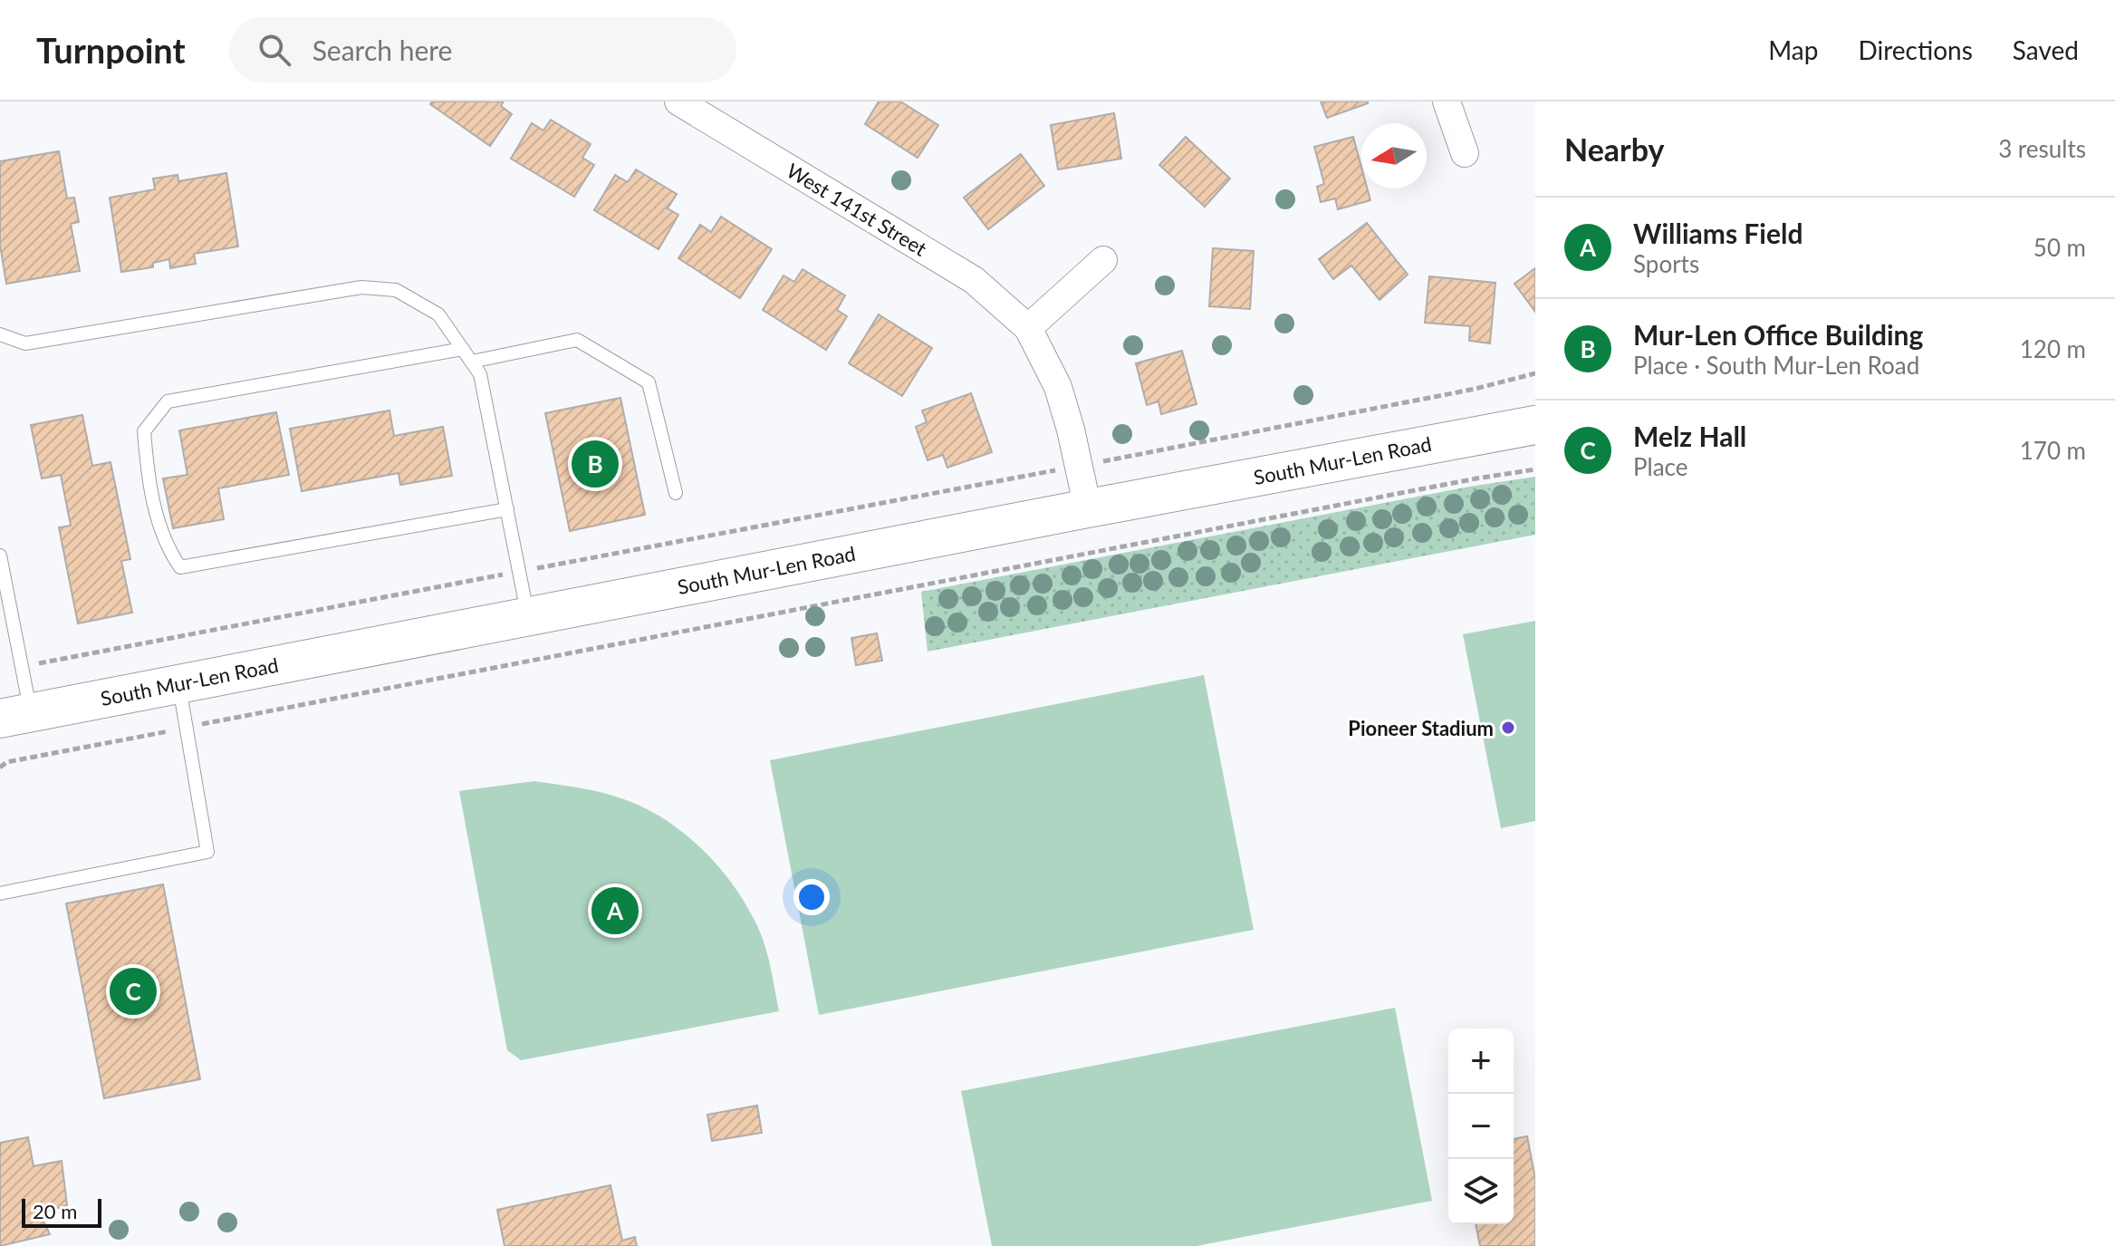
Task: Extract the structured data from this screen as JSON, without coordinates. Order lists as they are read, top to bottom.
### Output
{
  "streets": {
    "main road": ["South Mur-Len Road"],
    "street": ["West 141st Street"]
  },
  "crossings": [
    ["West 141st Street", "South Mur-Len Road"]
  ],
  "places": ["Pioneer Stadium"],
  "scale_bar": "20 m",
  "north": "left",
  "page": {
    "header": "Turnpoint",
    "search": "Search here",
    "nav": ["Map", "Directions", "Saved"],
    "heading": ["Nearby", "3 results"],
    "list": [
      {
        "mark": "A",
        "name": "Williams Field",
        "note": "Sports",
        "value": "50 m"
      },
      {
        "mark": "B",
        "name": "Mur-Len Office Building",
        "note": "Place · South Mur-Len Road",
        "value": "120 m"
      },
      {
        "mark": "C",
        "name": "Melz Hall",
        "note": "Place",
        "value": "170 m"
      }
    ],
    "pins": ["B", "A", "C"],
    "map_buttons": ["+", "−"],
    "scale": "20 m"
  }
}
